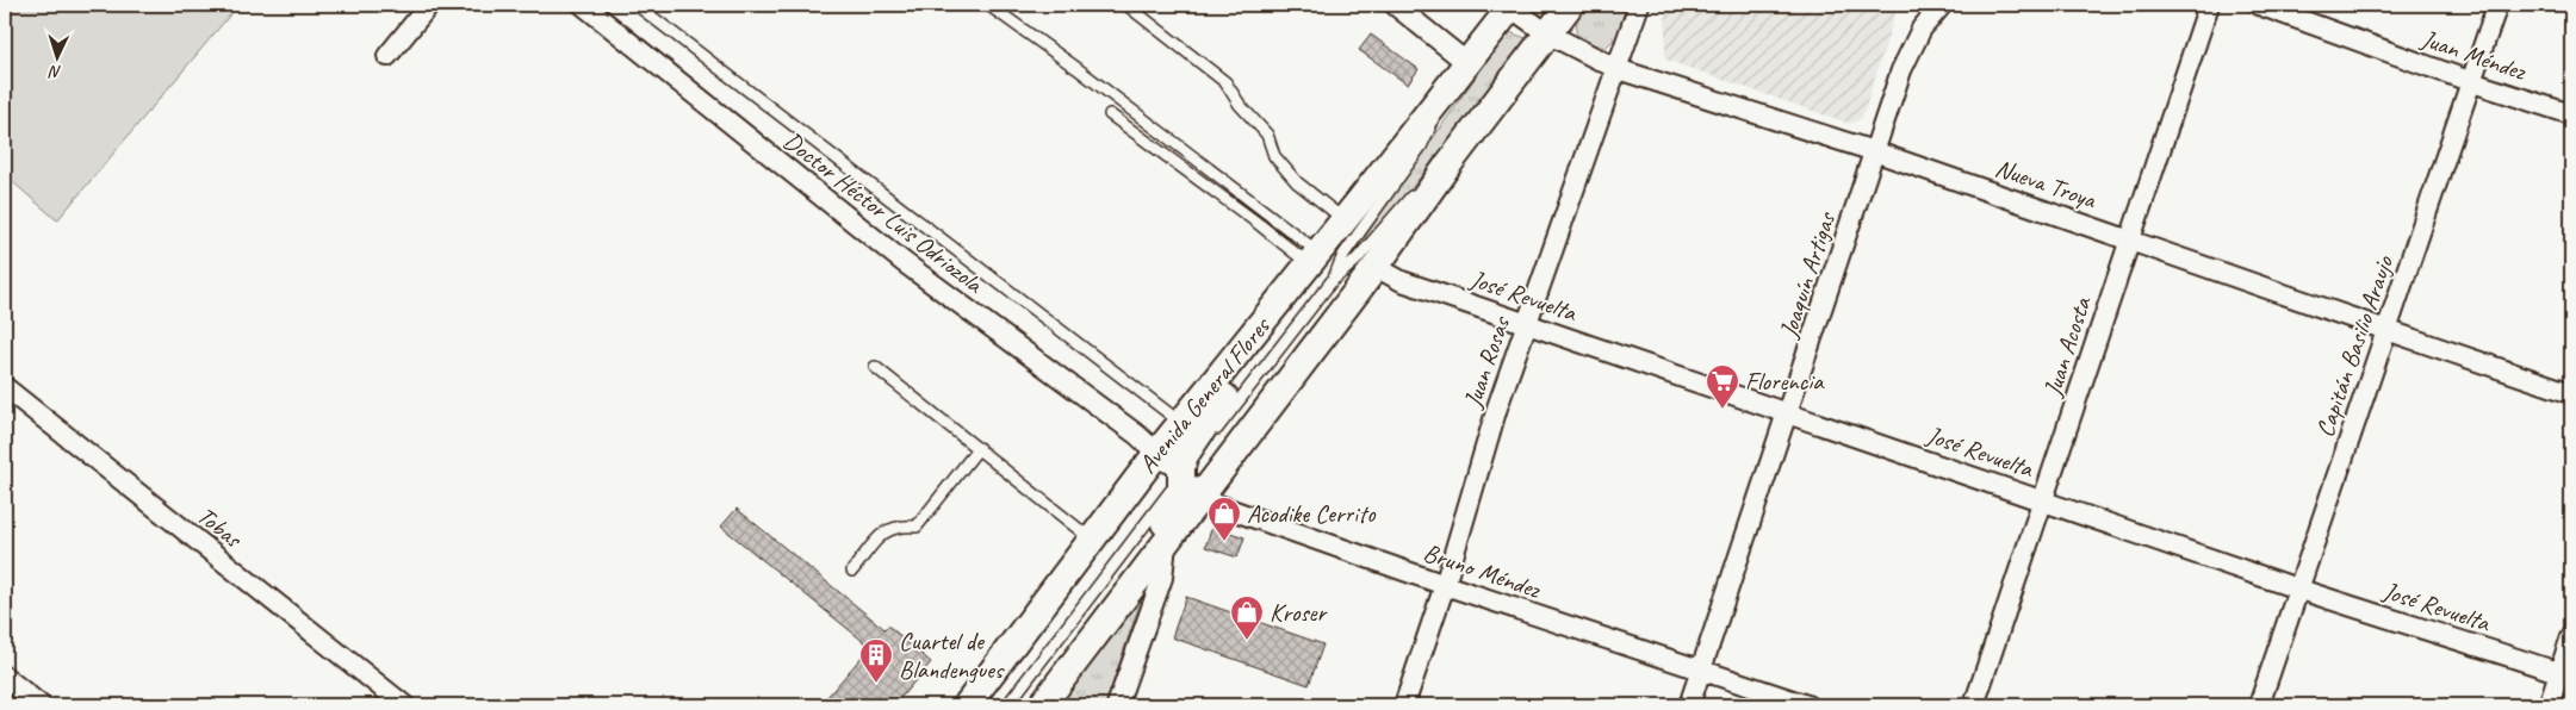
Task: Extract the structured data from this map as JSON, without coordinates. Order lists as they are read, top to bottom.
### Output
{
  "streets": {
    "main road": ["Avenida General Flores"],
    "street": [
      "Juan Méndez",
      "Nueva Troya",
      "Doctor Héctor Luis Odriozola",
      "Joaquín Artigas",
      "José Revuelta",
      "Juan Acosta",
      "Capitán Basilio Araujo",
      "Juan Rosas",
      "Tobas",
      "Bruno Méndez"
    ]
  },
  "crossings": [
    ["Juan Méndez", "Capitán Basilio Araujo"],
    ["Nueva Troya", "Joaquín Artigas"],
    ["Nueva Troya", "Juan Acosta"],
    ["Nueva Troya", "Capitán Basilio Araujo"],
    ["Nueva Troya", "Juan Rosas"],
    ["Nueva Troya", "Avenida General Flores"],
    ["Doctor Héctor Luis Odriozola", "Avenida General Flores"],
    ["Doctor Héctor Luis Odriozola", "Bruno Méndez"],
    ["Joaquín Artigas", "José Revuelta"],
    ["Joaquín Artigas", "Bruno Méndez"],
    ["José Revuelta", "Juan Acosta"],
    ["José Revuelta", "Capitán Basilio Araujo"],
    ["José Revuelta", "Juan Rosas"],
    ["José Revuelta", "Avenida General Flores"],
    ["Juan Rosas", "Bruno Méndez"],
    ["Avenida General Flores", "Bruno Méndez"]
  ],
  "places": {
    "supermarket": ["Florencia"],
    "shop": ["Acodike Cerrito", "Kroser"],
    "building": ["Cuartel de Blandengues"]
  },
  "north": "bottom"
}
